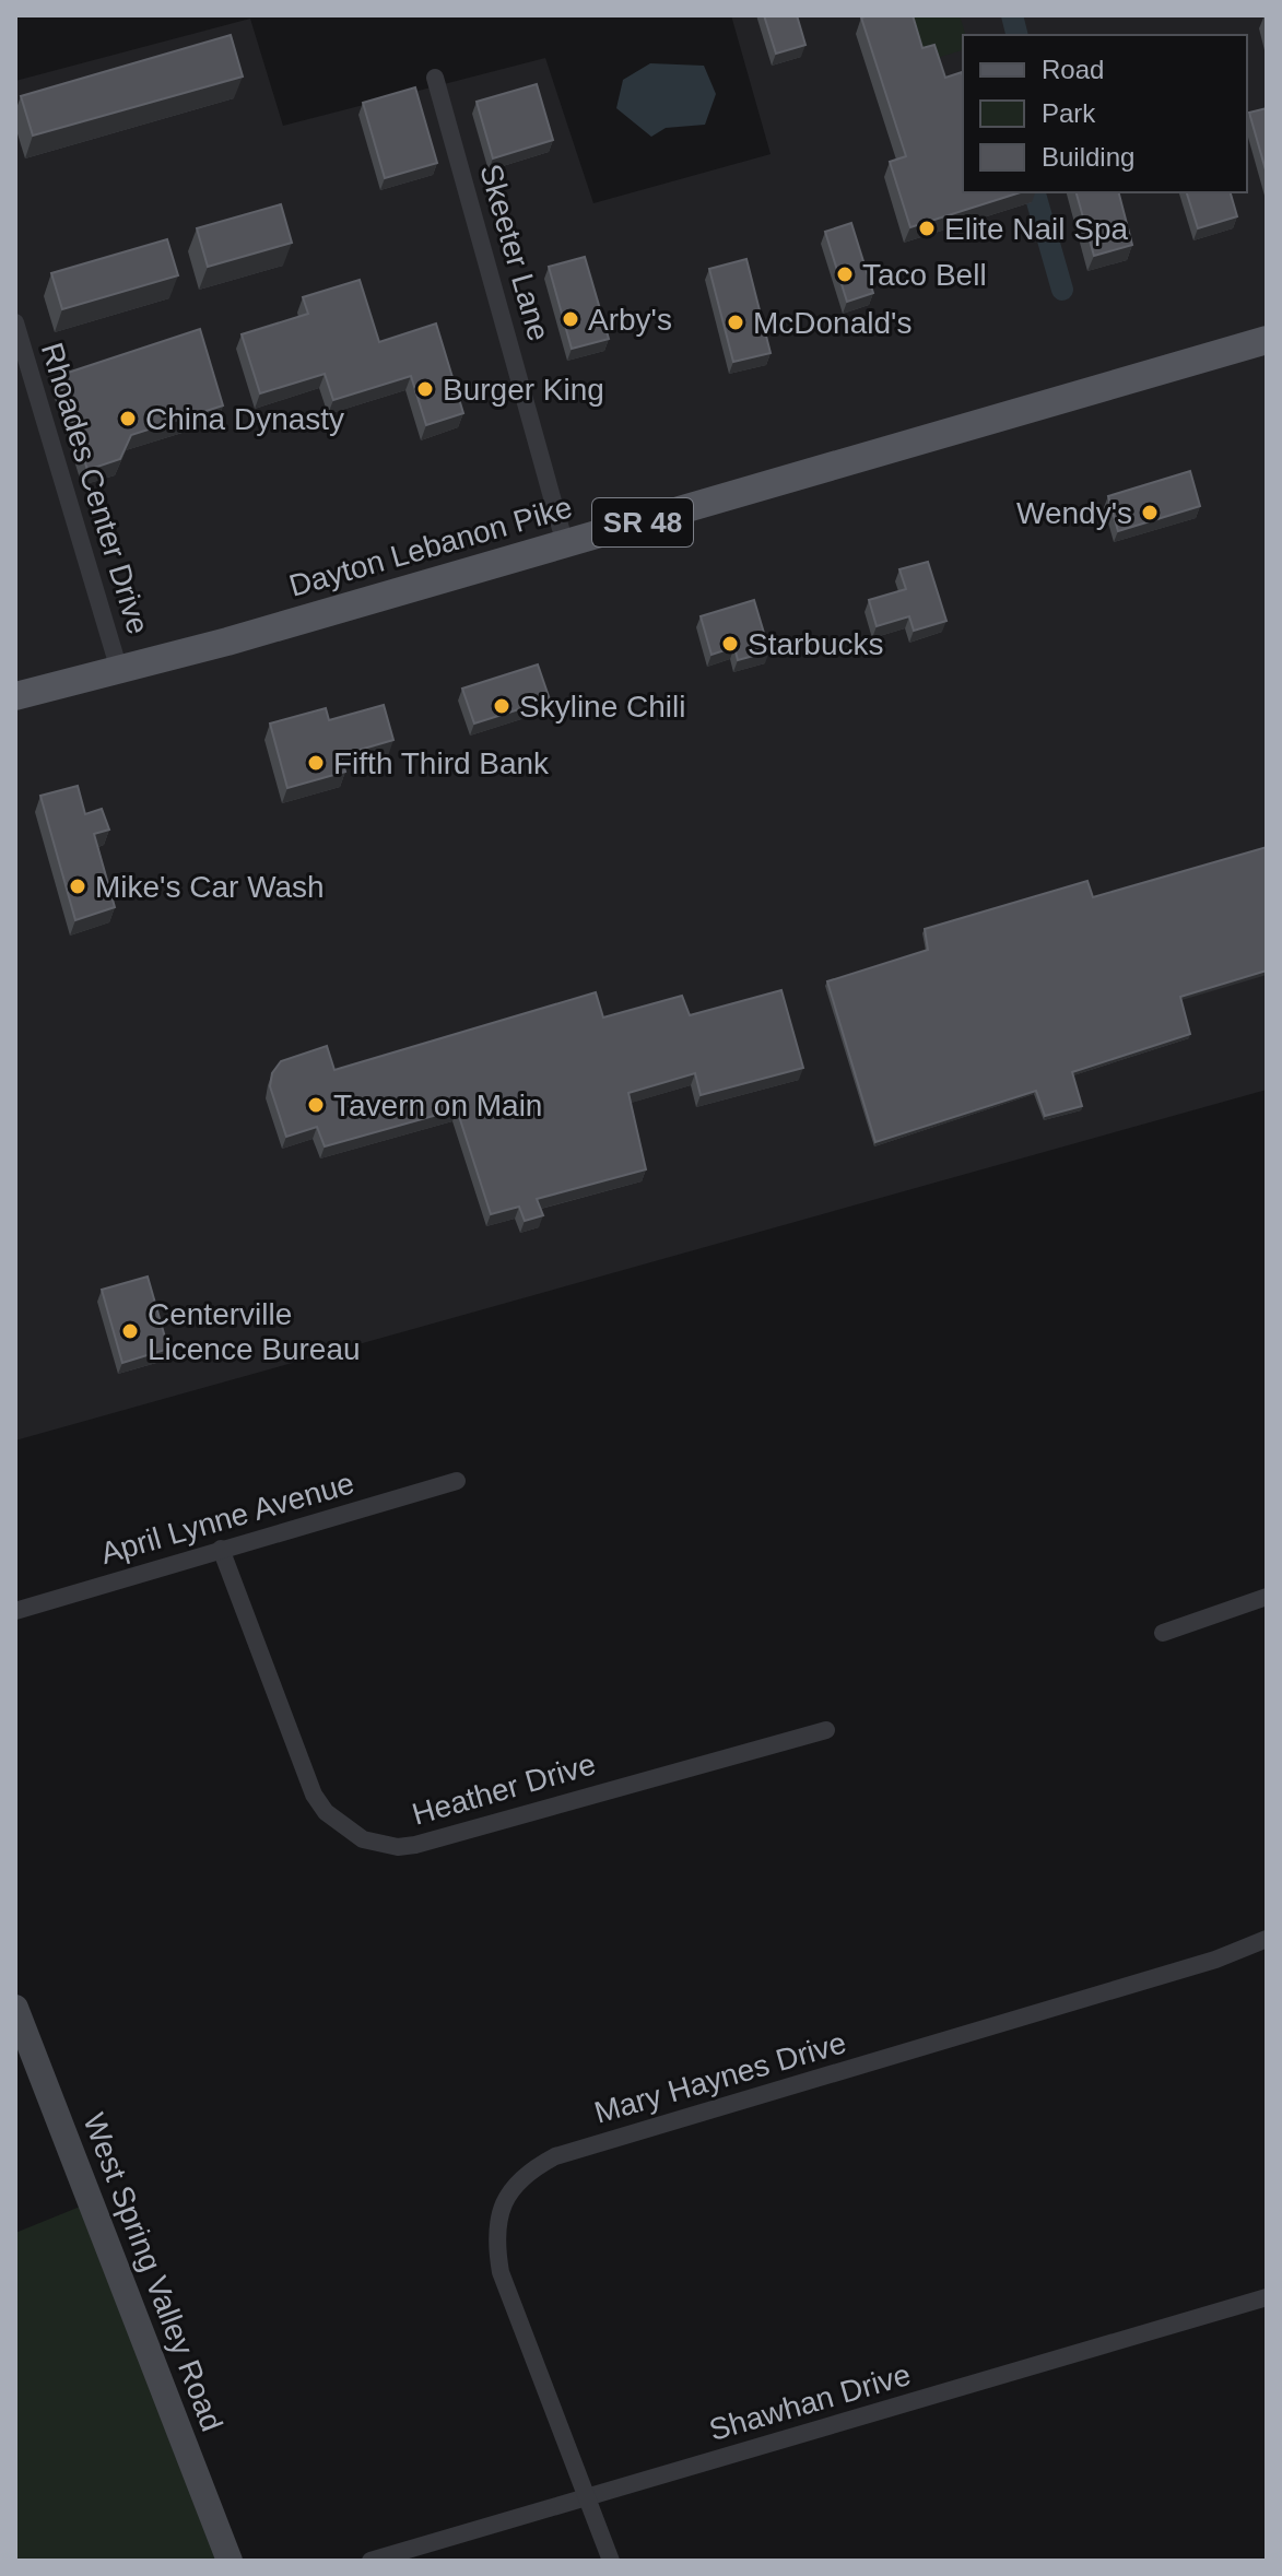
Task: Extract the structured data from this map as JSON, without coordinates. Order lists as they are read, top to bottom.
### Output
{
  "streets": {
    "main road": ["SR 48", "Dayton Lebanon Pike"],
    "street": [
      "Skeeter Lane",
      "Rhoades Center Drive",
      "April Lynne Avenue",
      "Heather Drive",
      "Mary Haynes Drive",
      "West Spring Valley Road",
      "Shawhan Drive"
    ]
  },
  "crossings": [
    ["Skeeter Lane", "Dayton Lebanon Pike"],
    ["Rhoades Center Drive", "Dayton Lebanon Pike"],
    ["April Lynne Avenue", "Heather Drive"],
    ["Mary Haynes Drive", "Shawhan Drive"]
  ],
  "places": [
    "Elite Nail Spa",
    "Taco Bell",
    "Arby's",
    "McDonald's",
    "Burger King",
    "China Dynasty",
    "Wendy's",
    "Starbucks",
    "Skyline Chili",
    "Fifth Third Bank",
    "Mike's Car Wash",
    "Tavern on Main",
    "Centerville Licence Bureau"
  ],
  "legend": ["Road", "Park", "Building"]
}
